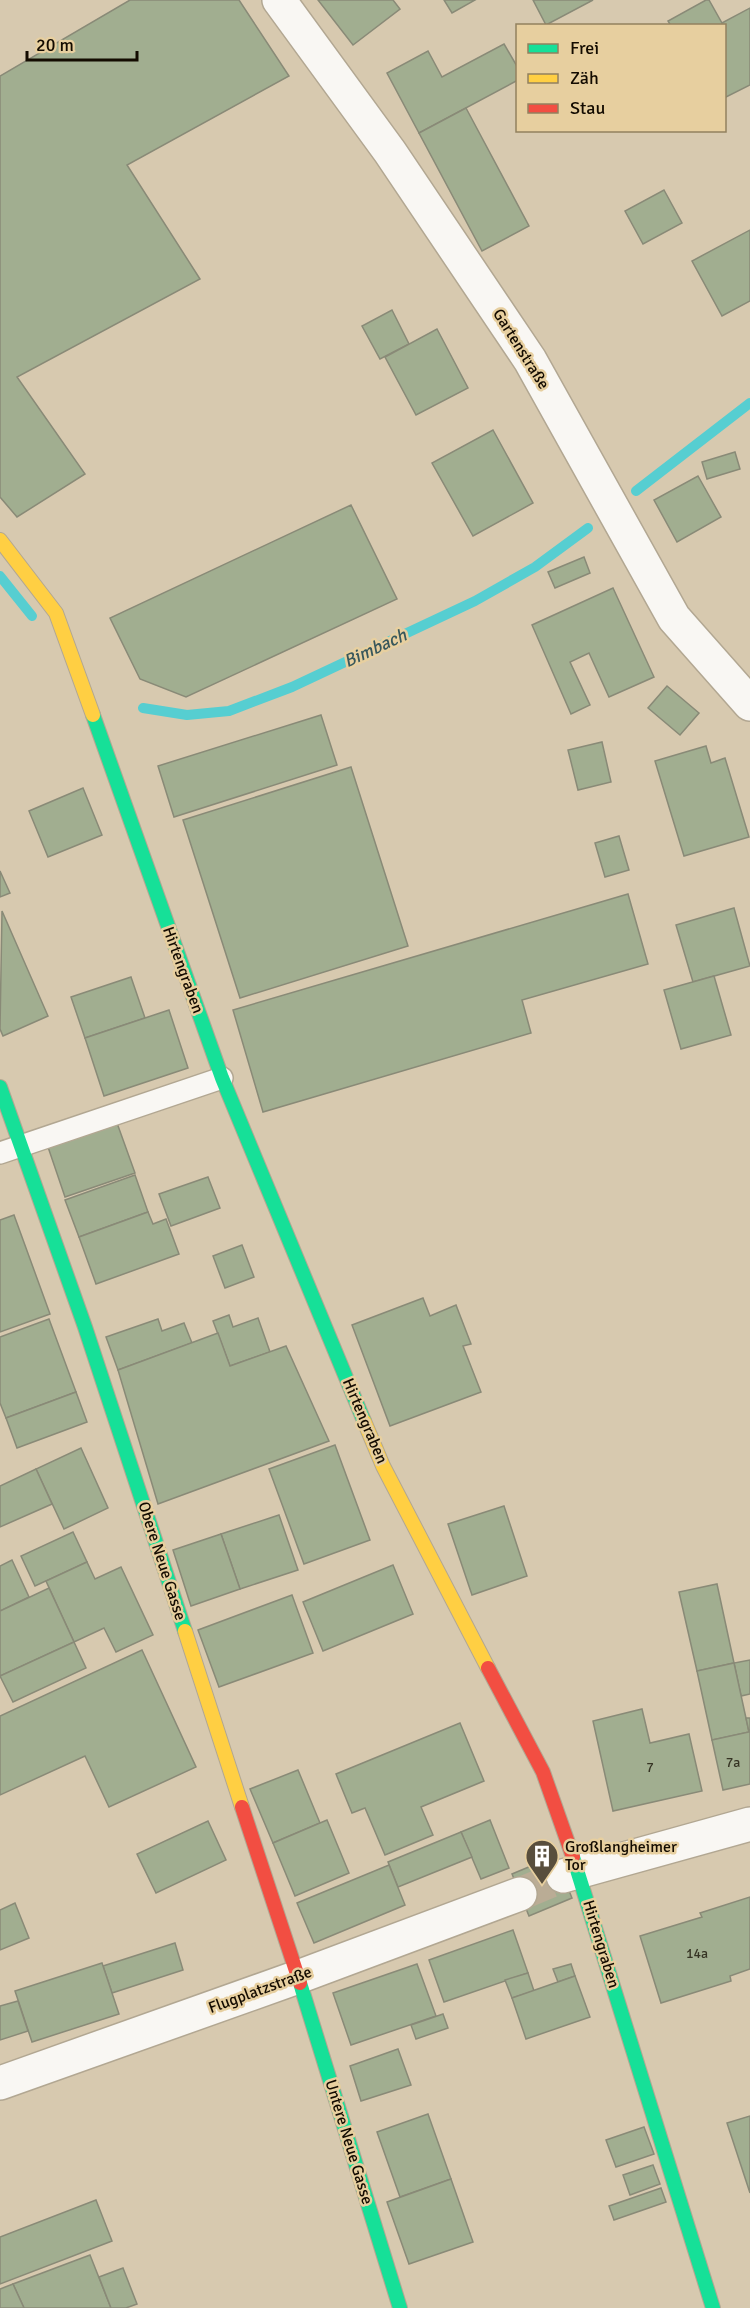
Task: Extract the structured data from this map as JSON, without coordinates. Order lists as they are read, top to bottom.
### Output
{
  "streets": {
    "street": [
      "Gartenstraße",
      "Hirtengraben",
      "Obere Neue Gasse",
      "Flugplatzstraße",
      "Untere Neue Gasse"
    ]
  },
  "crossings": [
    ["Obere Neue Gasse", "Flugplatzstraße"],
    ["Obere Neue Gasse", "Untere Neue Gasse"],
    ["Flugplatzstraße", "Untere Neue Gasse"]
  ],
  "water": ["Bimbach"],
  "places": {
    "building": ["Großlangheimer Tor"]
  },
  "house_numbers": ["7a", "7", "14a"],
  "legend": ["Frei", "Zäh", "Stau"],
  "scale_bar": "20 m"
}
